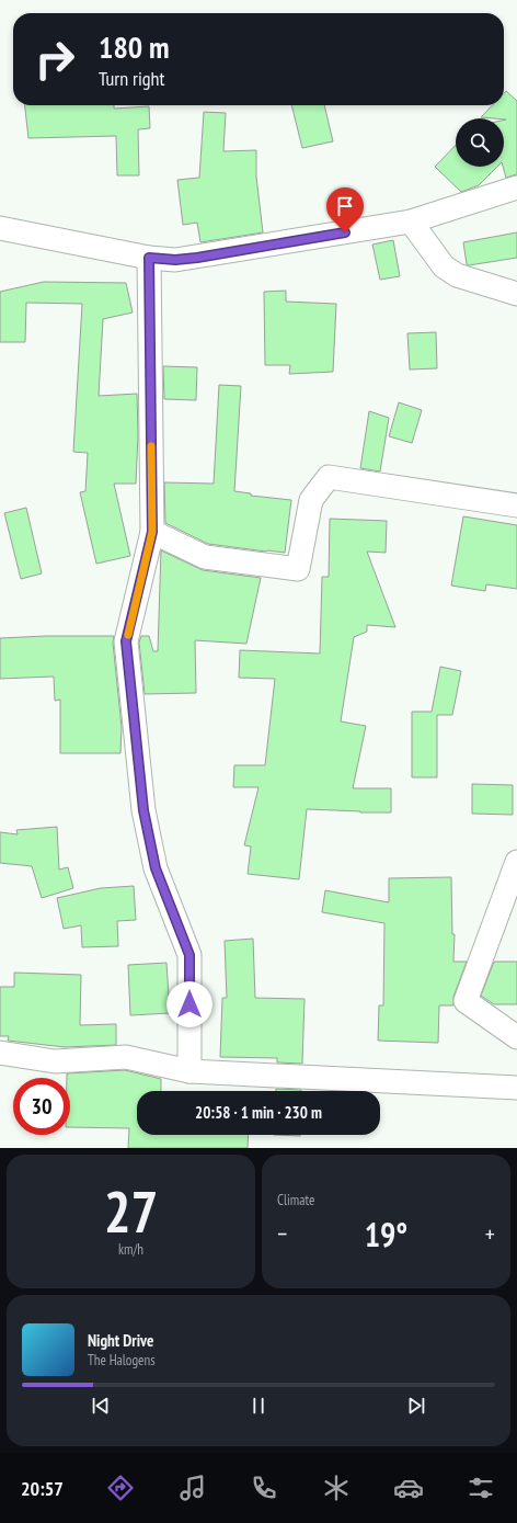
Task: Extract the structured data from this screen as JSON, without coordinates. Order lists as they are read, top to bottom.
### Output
{
  "page": {
    "turn": ["180 m", "Turn right"],
    "limit": "30",
    "trip": "20:58 · 1 min · 230 m",
    "tile": [
      ["27", "km/h"],
      "Climate"
    ],
    "heat": ["−", "19°", "+"],
    "song": ["Night Drive", "The Halogens"],
    "tabs": "20:57"
  }
}
